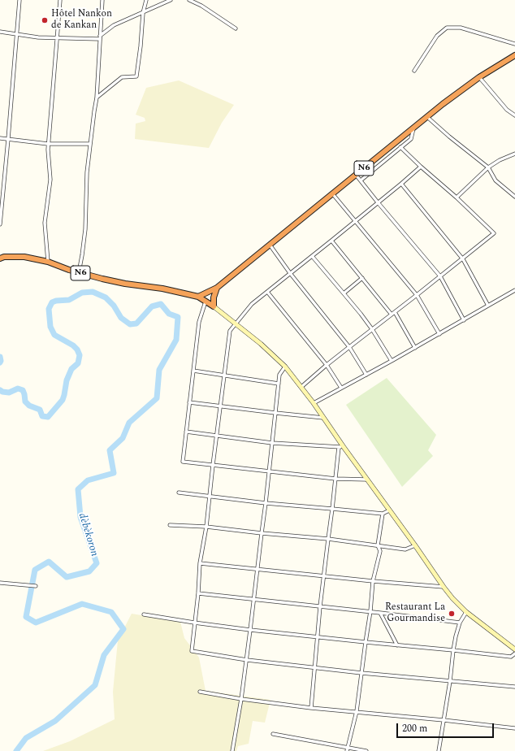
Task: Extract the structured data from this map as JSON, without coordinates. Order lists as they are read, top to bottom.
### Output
{
  "streets": {
    "highway": ["N6"]
  },
  "water": ["dèbèkoron"],
  "places": ["Hôtel Nankon de Kankan", "Restaurant La Gourmandise"],
  "scale_bar": "200 m"
}
